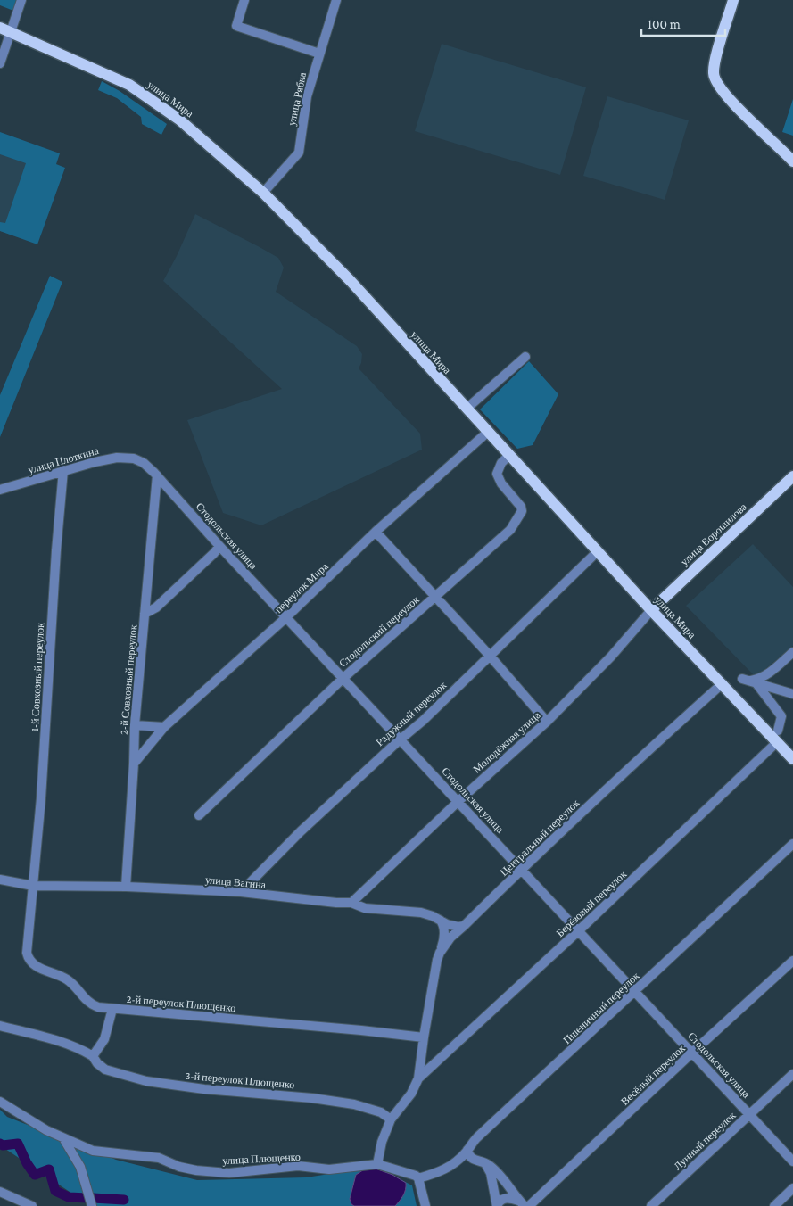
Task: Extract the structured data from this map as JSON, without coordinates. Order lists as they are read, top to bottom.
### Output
{
  "streets": {
    "main road": ["улица Мира", "улица Ворошилова"],
    "street": [
      "улица Рябка",
      "улица Плоткина",
      "Стодольская улица",
      "переулок Мира",
      "Стодольский переулок",
      "1-й Совхозный переулок",
      "2-й Совхозный переулок",
      "Радужный переулок",
      "Молодёжная улица",
      "Центральный переулок",
      "улица Вагина",
      "Берёзовый переулок",
      "2-й переулок Плющенко",
      "Пшеничный переулок",
      "Весёлый переулок",
      "3-й переулок Плющенко",
      "Лунный переулок",
      "улица Плющенко"
    ]
  },
  "crossings": [
    ["улица Мира", "улица Рябка"],
    ["улица Мира", "улица Ворошилова"],
    ["улица Мира", "переулок Мира"],
    ["улица Мира", "Стодольский переулок"],
    ["улица Мира", "Радужный переулок"],
    ["улица Мира", "Молодёжная улица"],
    ["улица Мира", "Центральный переулок"],
    ["улица Мира", "Берёзовый переулок"],
    ["улица Плоткина", "Стодольская улица"],
    ["улица Плоткина", "1-й Совхозный переулок"],
    ["улица Ворошилова", "Молодёжная улица"],
    ["Стодольская улица", "переулок Мира"],
    ["Стодольская улица", "Стодольский переулок"],
    ["Стодольская улица", "2-й Совхозный переулок"],
    ["Стодольская улица", "Радужный переулок"],
    ["Стодольская улица", "Молодёжная улица"],
    ["Стодольская улица", "Центральный переулок"],
    ["Стодольская улица", "Берёзовый переулок"],
    ["Стодольская улица", "Пшеничный переулок"],
    ["Стодольская улица", "Весёлый переулок"],
    ["Стодольская улица", "Лунный переулок"],
    ["переулок Мира", "2-й Совхозный переулок"],
    ["1-й Совхозный переулок", "улица Вагина"],
    ["1-й Совхозный переулок", "2-й переулок Плющенко"],
    ["2-й Совхозный переулок", "улица Вагина"],
    ["Радужный переулок", "улица Вагина"],
    ["Молодёжная улица", "улица Вагина"],
    ["Центральный переулок", "улица Вагина"],
    ["Центральный переулок", "2-й переулок Плющенко"],
    ["улица Вагина", "2-й переулок Плющенко"],
    ["Пшеничный переулок", "улица Плющенко"]
  ],
  "scale_bar": "100 m"
}
